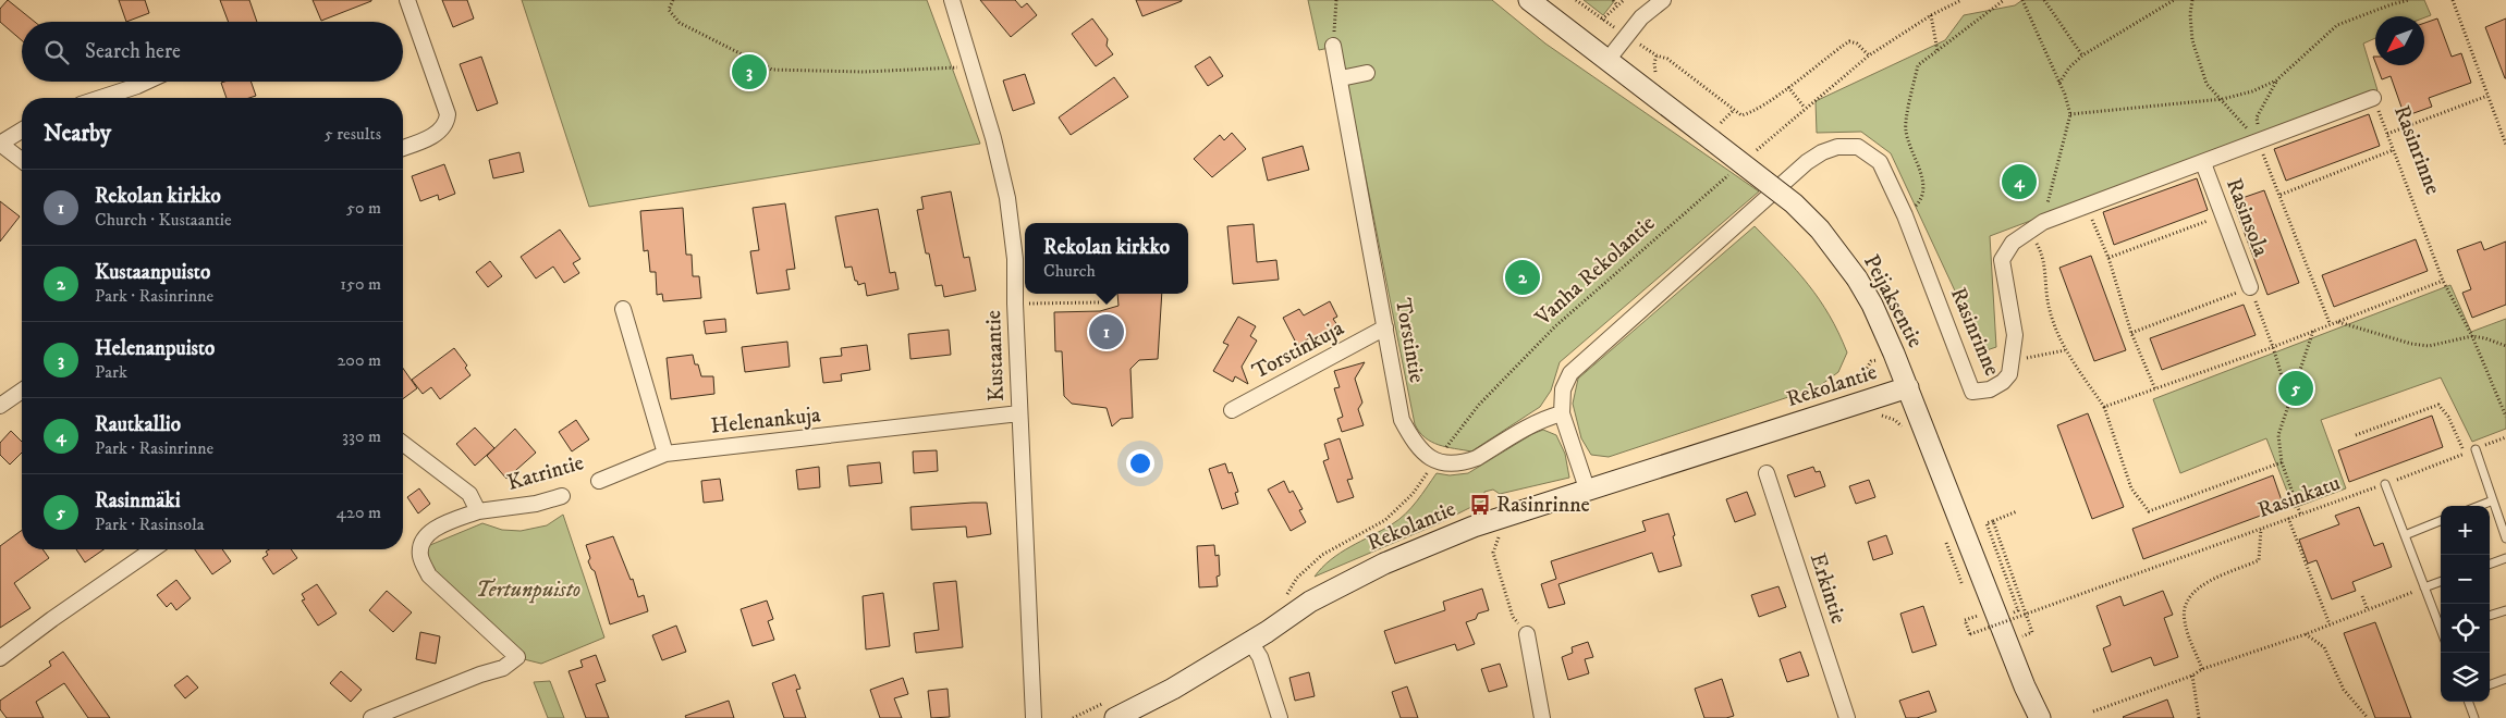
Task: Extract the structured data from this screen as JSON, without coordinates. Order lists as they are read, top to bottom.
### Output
{
  "streets": {
    "main road": ["Peijaksentie", "Rekolantie"],
    "street": [
      "Rasinrinne",
      "Rasinsola",
      "Torstintie",
      "Torstinkuja",
      "Kustaantie",
      "Helenankuja",
      "Katrintie",
      "Erkintie"
    ],
    "path": ["Vanha Rekolantie", "Rasinkatu"]
  },
  "crossings": [
    ["Rasinrinne", "Rasinsola"],
    ["Rasinrinne", "Rekolantie"],
    ["Vanha Rekolantie", "Torstintie"],
    ["Peijaksentie", "Rekolantie"],
    ["Torstintie", "Torstinkuja"],
    ["Kustaantie", "Helenankuja"],
    ["Helenankuja", "Katrintie"]
  ],
  "parks": ["Tertunpuisto"],
  "places": {
    "bus stop": ["Rasinrinne"]
  },
  "north": "bottom left",
  "page": {
    "search": "Search here",
    "pins": [
      "3",
      "4",
      "2",
      "1",
      "5"
    ],
    "heading": ["Nearby", "5 results"],
    "list": [
      {
        "mark": "1",
        "name": "Rekolan kirkko",
        "note": "Church · Kustaantie",
        "value": "50 m"
      },
      {
        "mark": "2",
        "name": "Kustaanpuisto",
        "note": "Park · Rasinrinne",
        "value": "150 m"
      },
      {
        "mark": "3",
        "name": "Helenanpuisto",
        "note": "Park",
        "value": "200 m"
      },
      {
        "mark": "4",
        "name": "Rautkallio",
        "note": "Park · Rasinrinne",
        "value": "330 m"
      },
      {
        "mark": "5",
        "name": "Rasinmäki",
        "note": "Park · Rasinsola",
        "value": "420 m"
      }
    ],
    "popup": ["Rekolan kirkko", "Church"],
    "map_buttons": ["+", "−"]
  }
}
